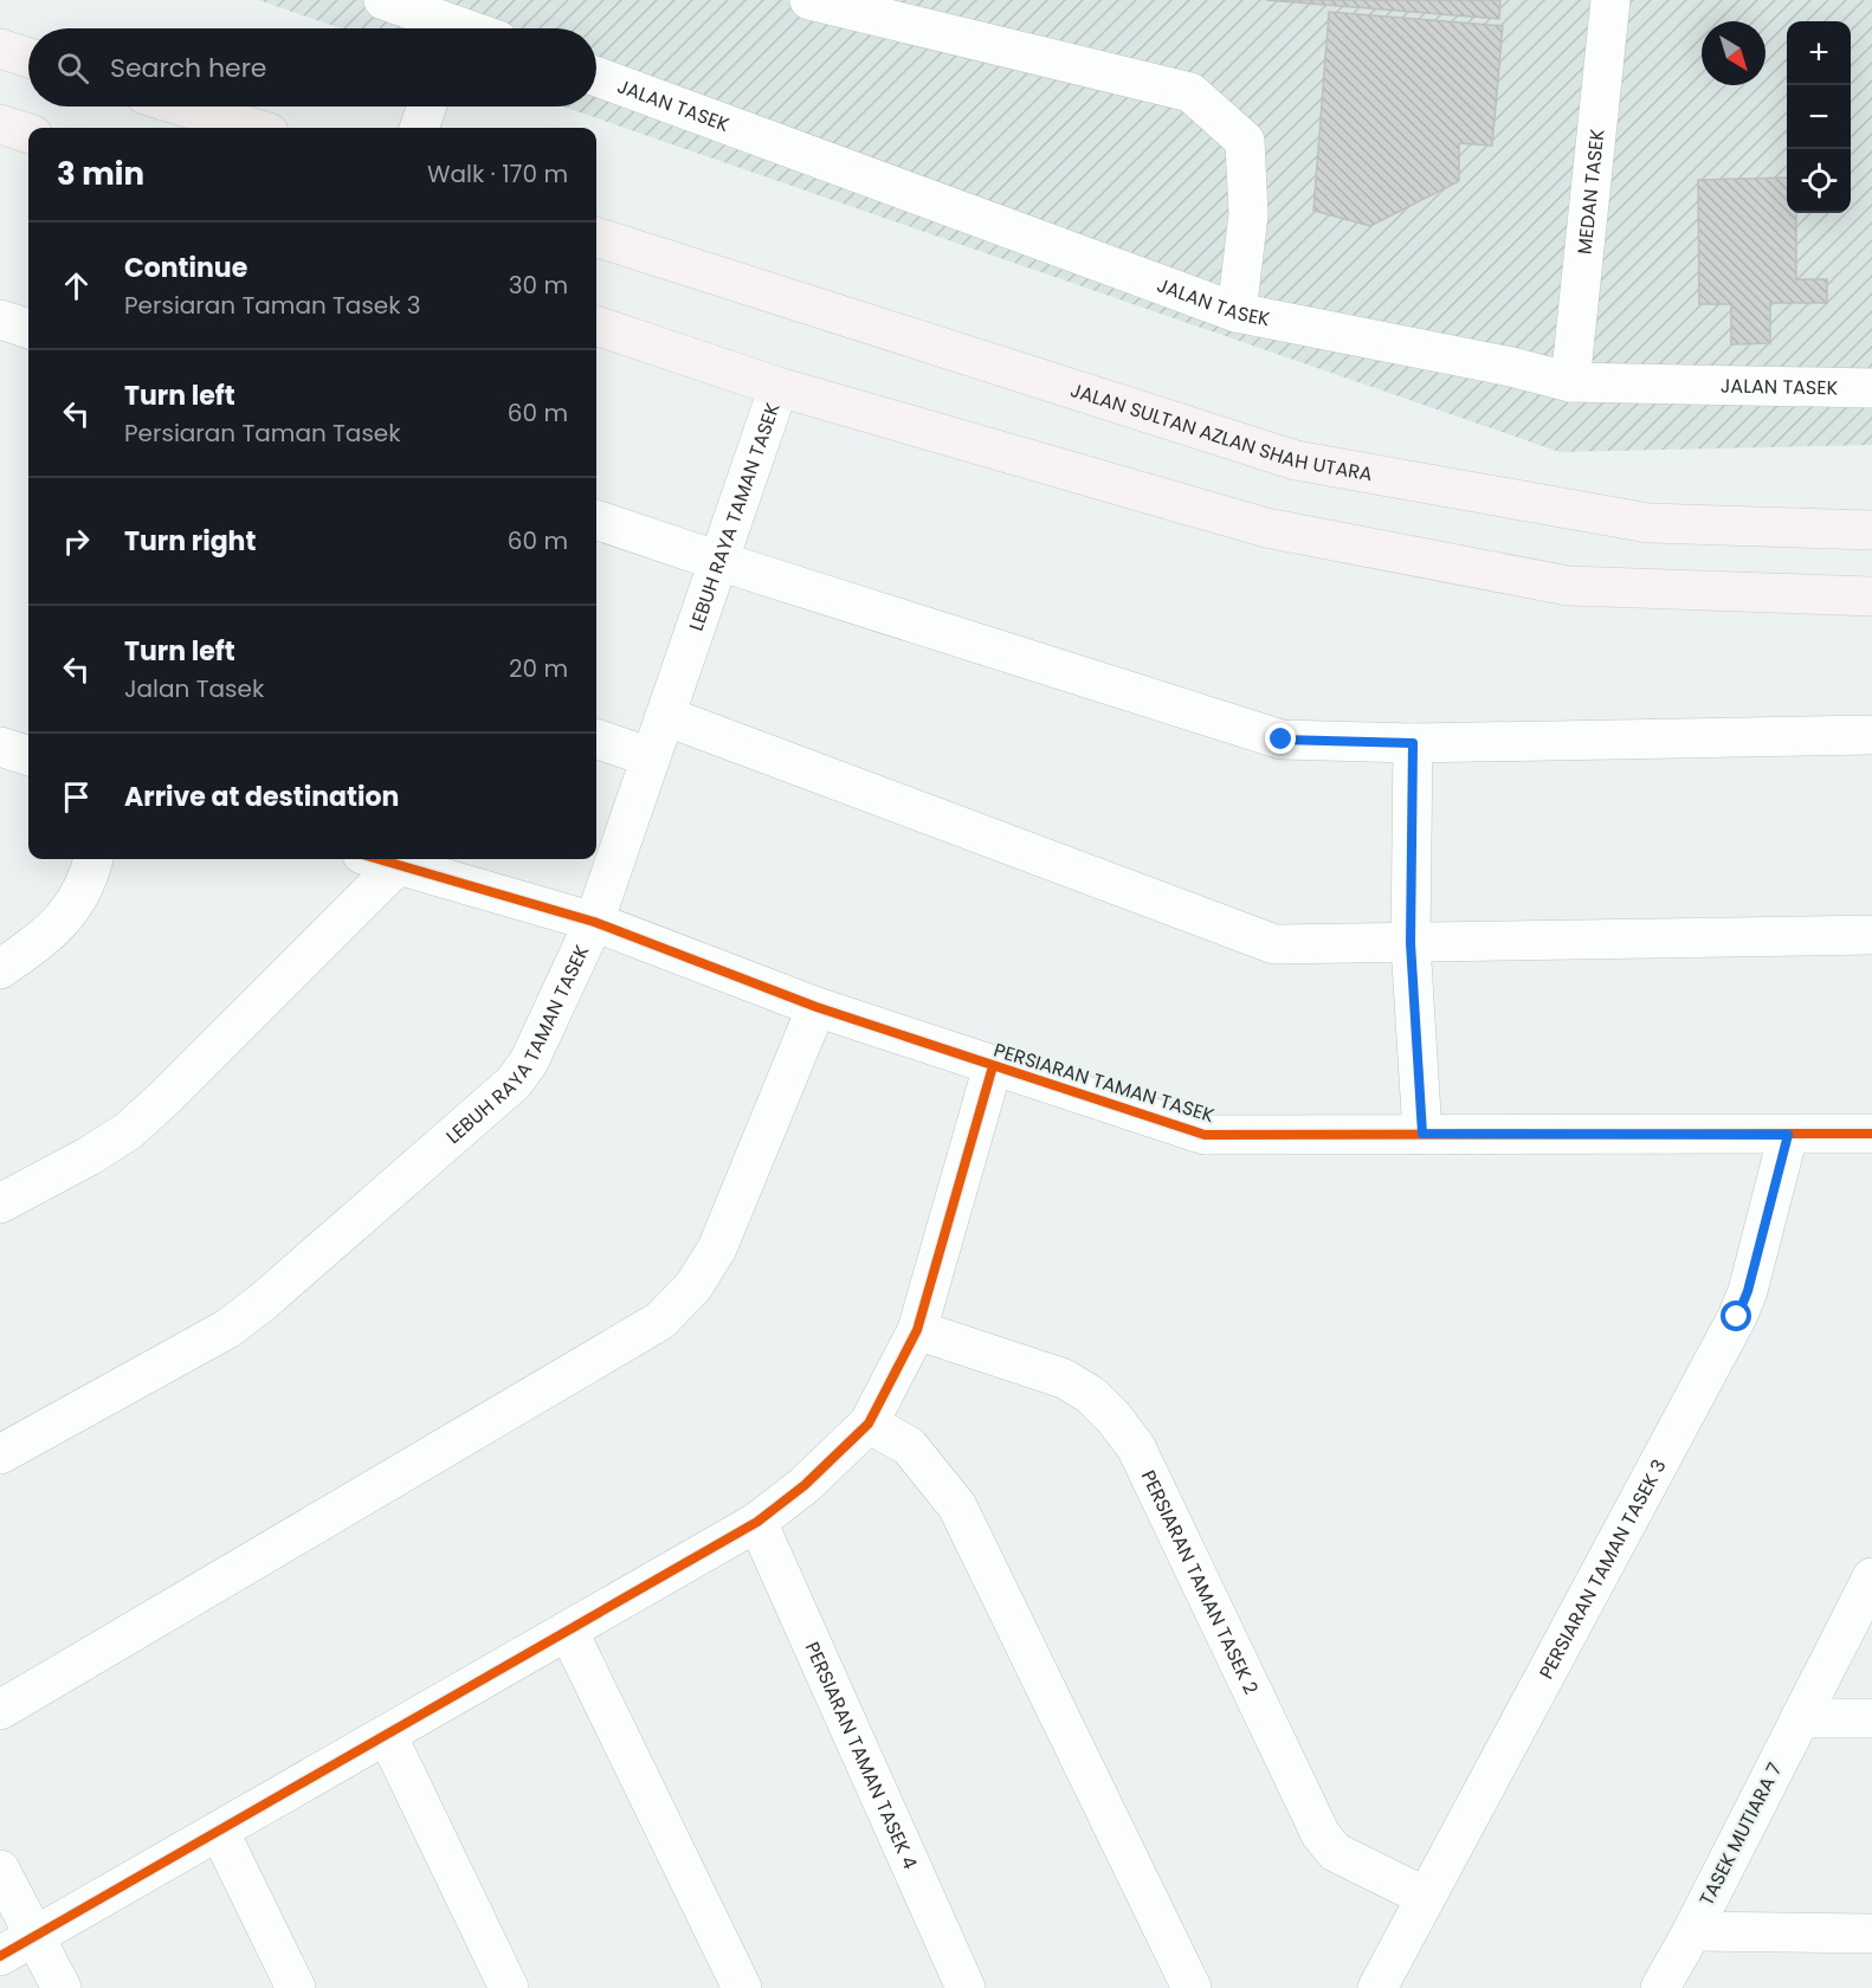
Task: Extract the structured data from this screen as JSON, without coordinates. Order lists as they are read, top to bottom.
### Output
{
  "streets": {
    "main road": ["JALAN SULTAN AZLAN SHAH UTARA"],
    "street": [
      "JALAN TASEK",
      "MEDAN TASEK",
      "LEBUH RAYA TAMAN TASEK",
      "PERSIARAN TAMAN TASEK",
      "PERSIARAN TAMAN TASEK 3",
      "PERSIARAN TAMAN TASEK 2",
      "PERSIARAN TAMAN TASEK 4",
      "TASEK MUTIARA 7"
    ]
  },
  "crossings": [
    ["JALAN TASEK", "MEDAN TASEK"],
    ["LEBUH RAYA TAMAN TASEK", "PERSIARAN TAMAN TASEK"],
    ["PERSIARAN TAMAN TASEK", "PERSIARAN TAMAN TASEK 3"],
    ["PERSIARAN TAMAN TASEK 3", "PERSIARAN TAMAN TASEK 2"]
  ],
  "north": "bottom right",
  "page": {
    "map_buttons": ["+", "−"],
    "search": "Search here",
    "heading": ["3 min", "Walk · 170 m"],
    "list": [
      ["Continue", "Persiaran Taman Tasek 3", "30 m"],
      ["Turn left", "Persiaran Taman Tasek", "60 m"],
      ["Turn right", "60 m"],
      ["Turn left", "Jalan Tasek", "20 m"],
      "Arrive at destination"
    ]
  }
}
